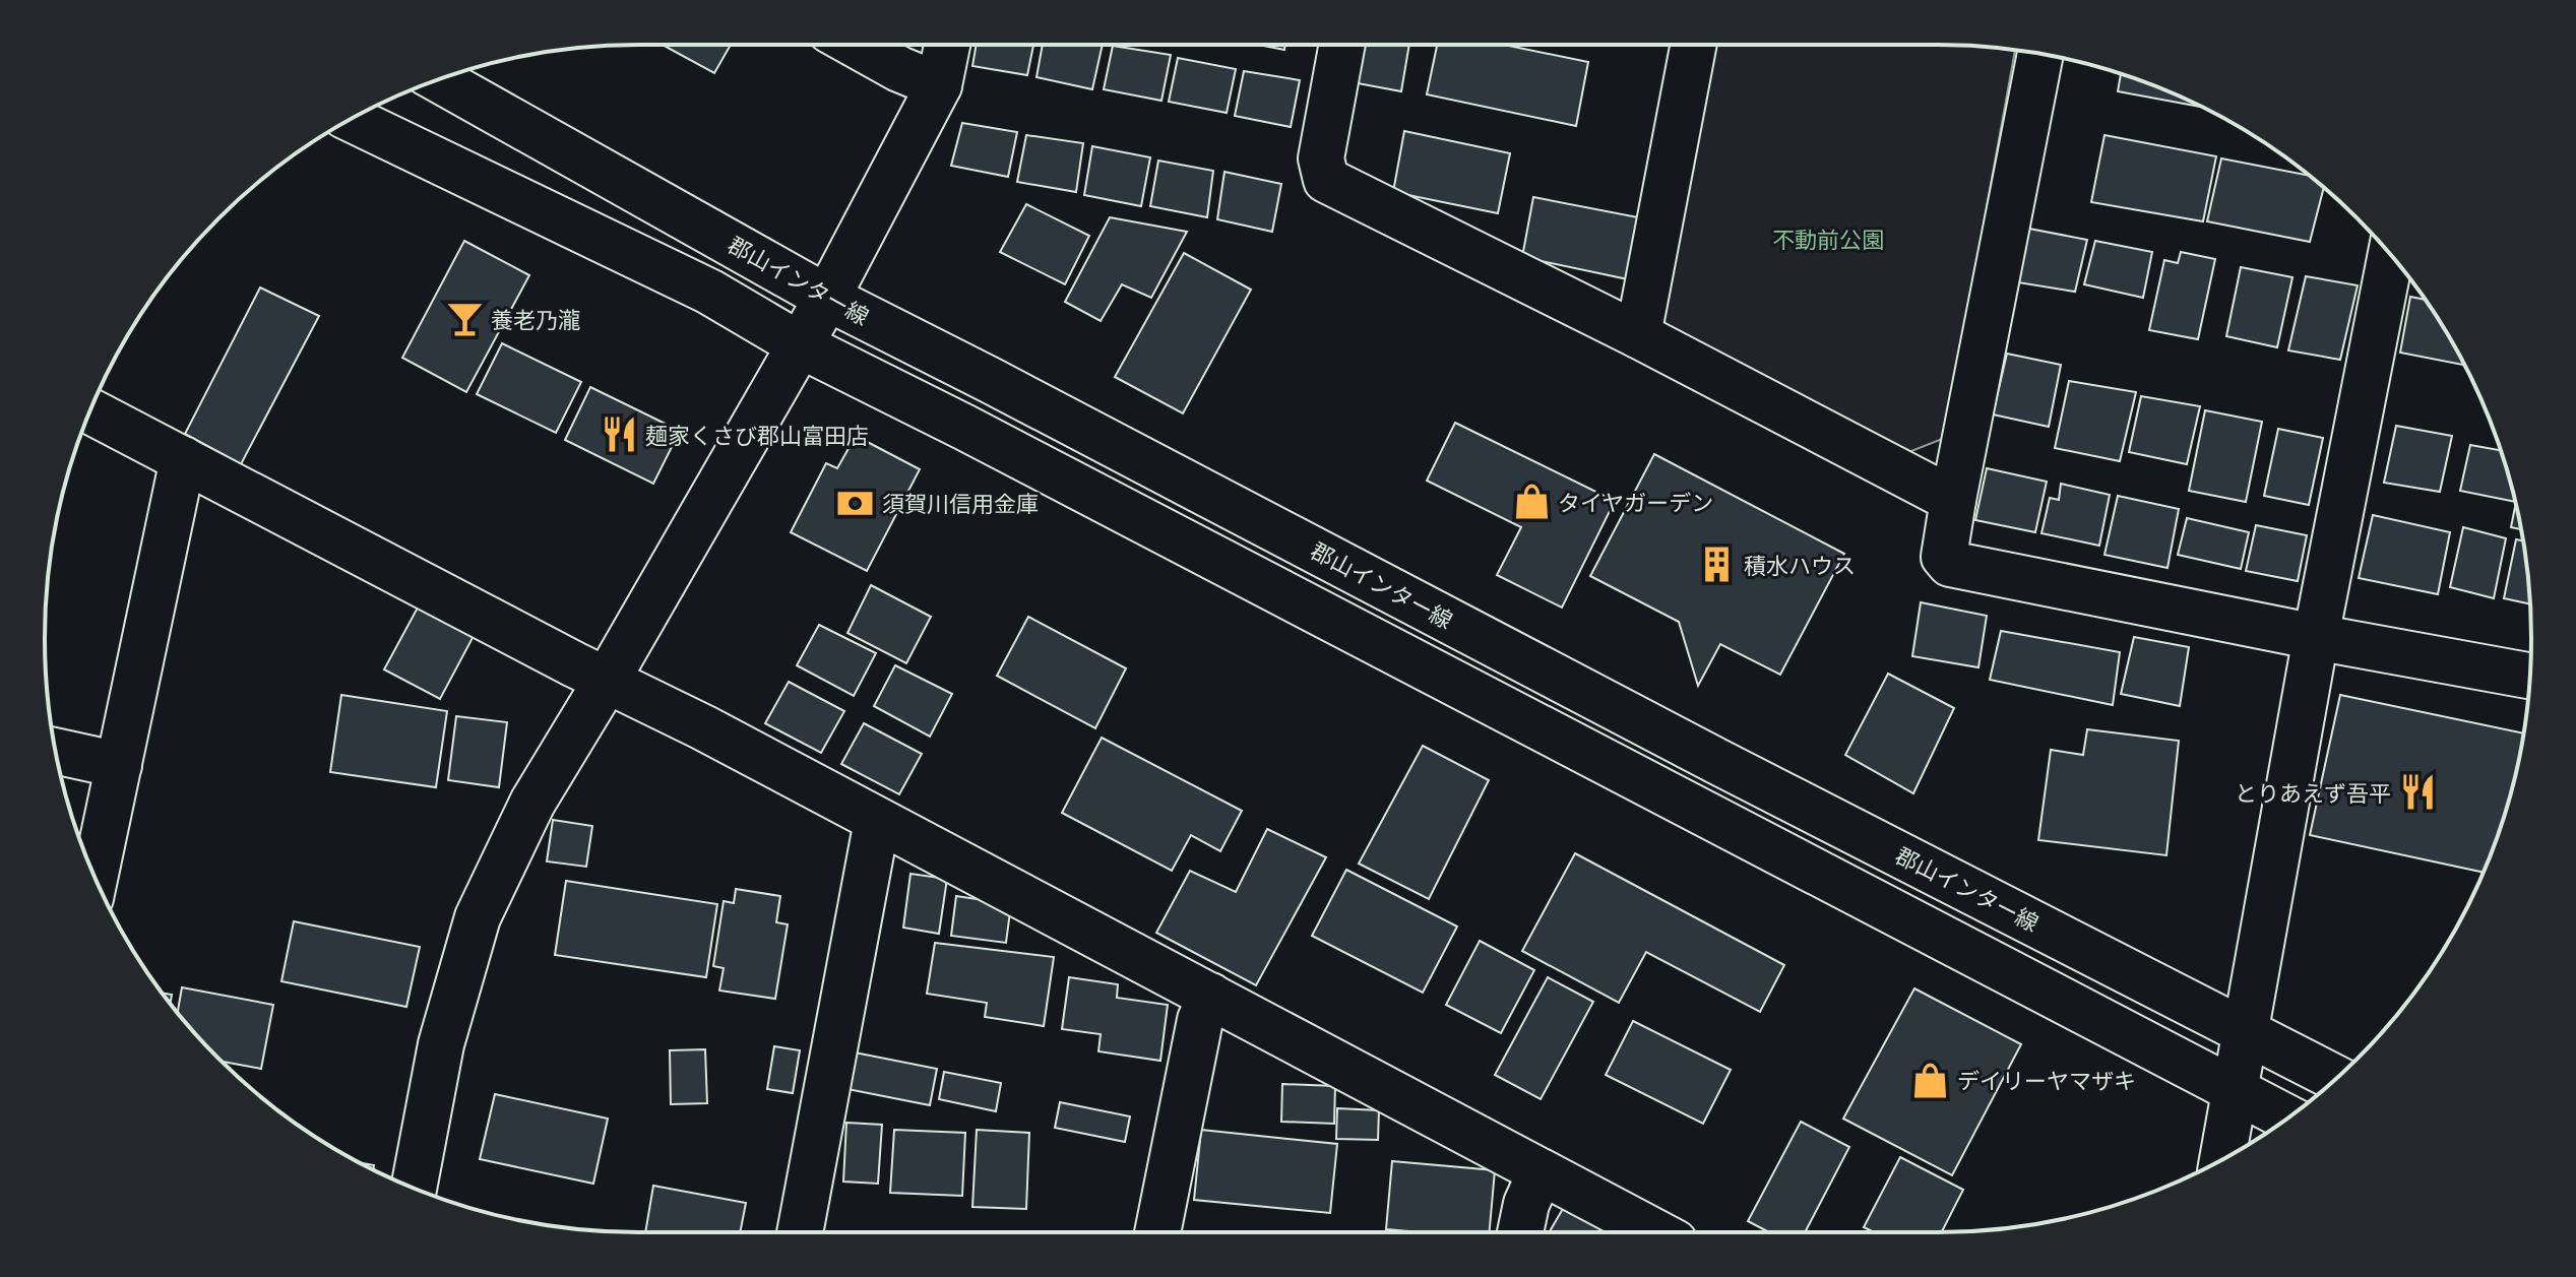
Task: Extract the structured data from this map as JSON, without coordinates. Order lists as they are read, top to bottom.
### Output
{
  "streets": {
    "street": ["郡山インター線"]
  },
  "parks": ["不動前公園"],
  "places": {
    "bar": ["養老乃瀧"],
    "restaurant": ["麺家くさび郡山富田店", "とりあえず吾平"],
    "shop": ["タイヤガーデン", "デイリーヤマザキ"],
    "bank": ["須賀川信用金庫"],
    "building": ["積水ハウス"]
  }
}
